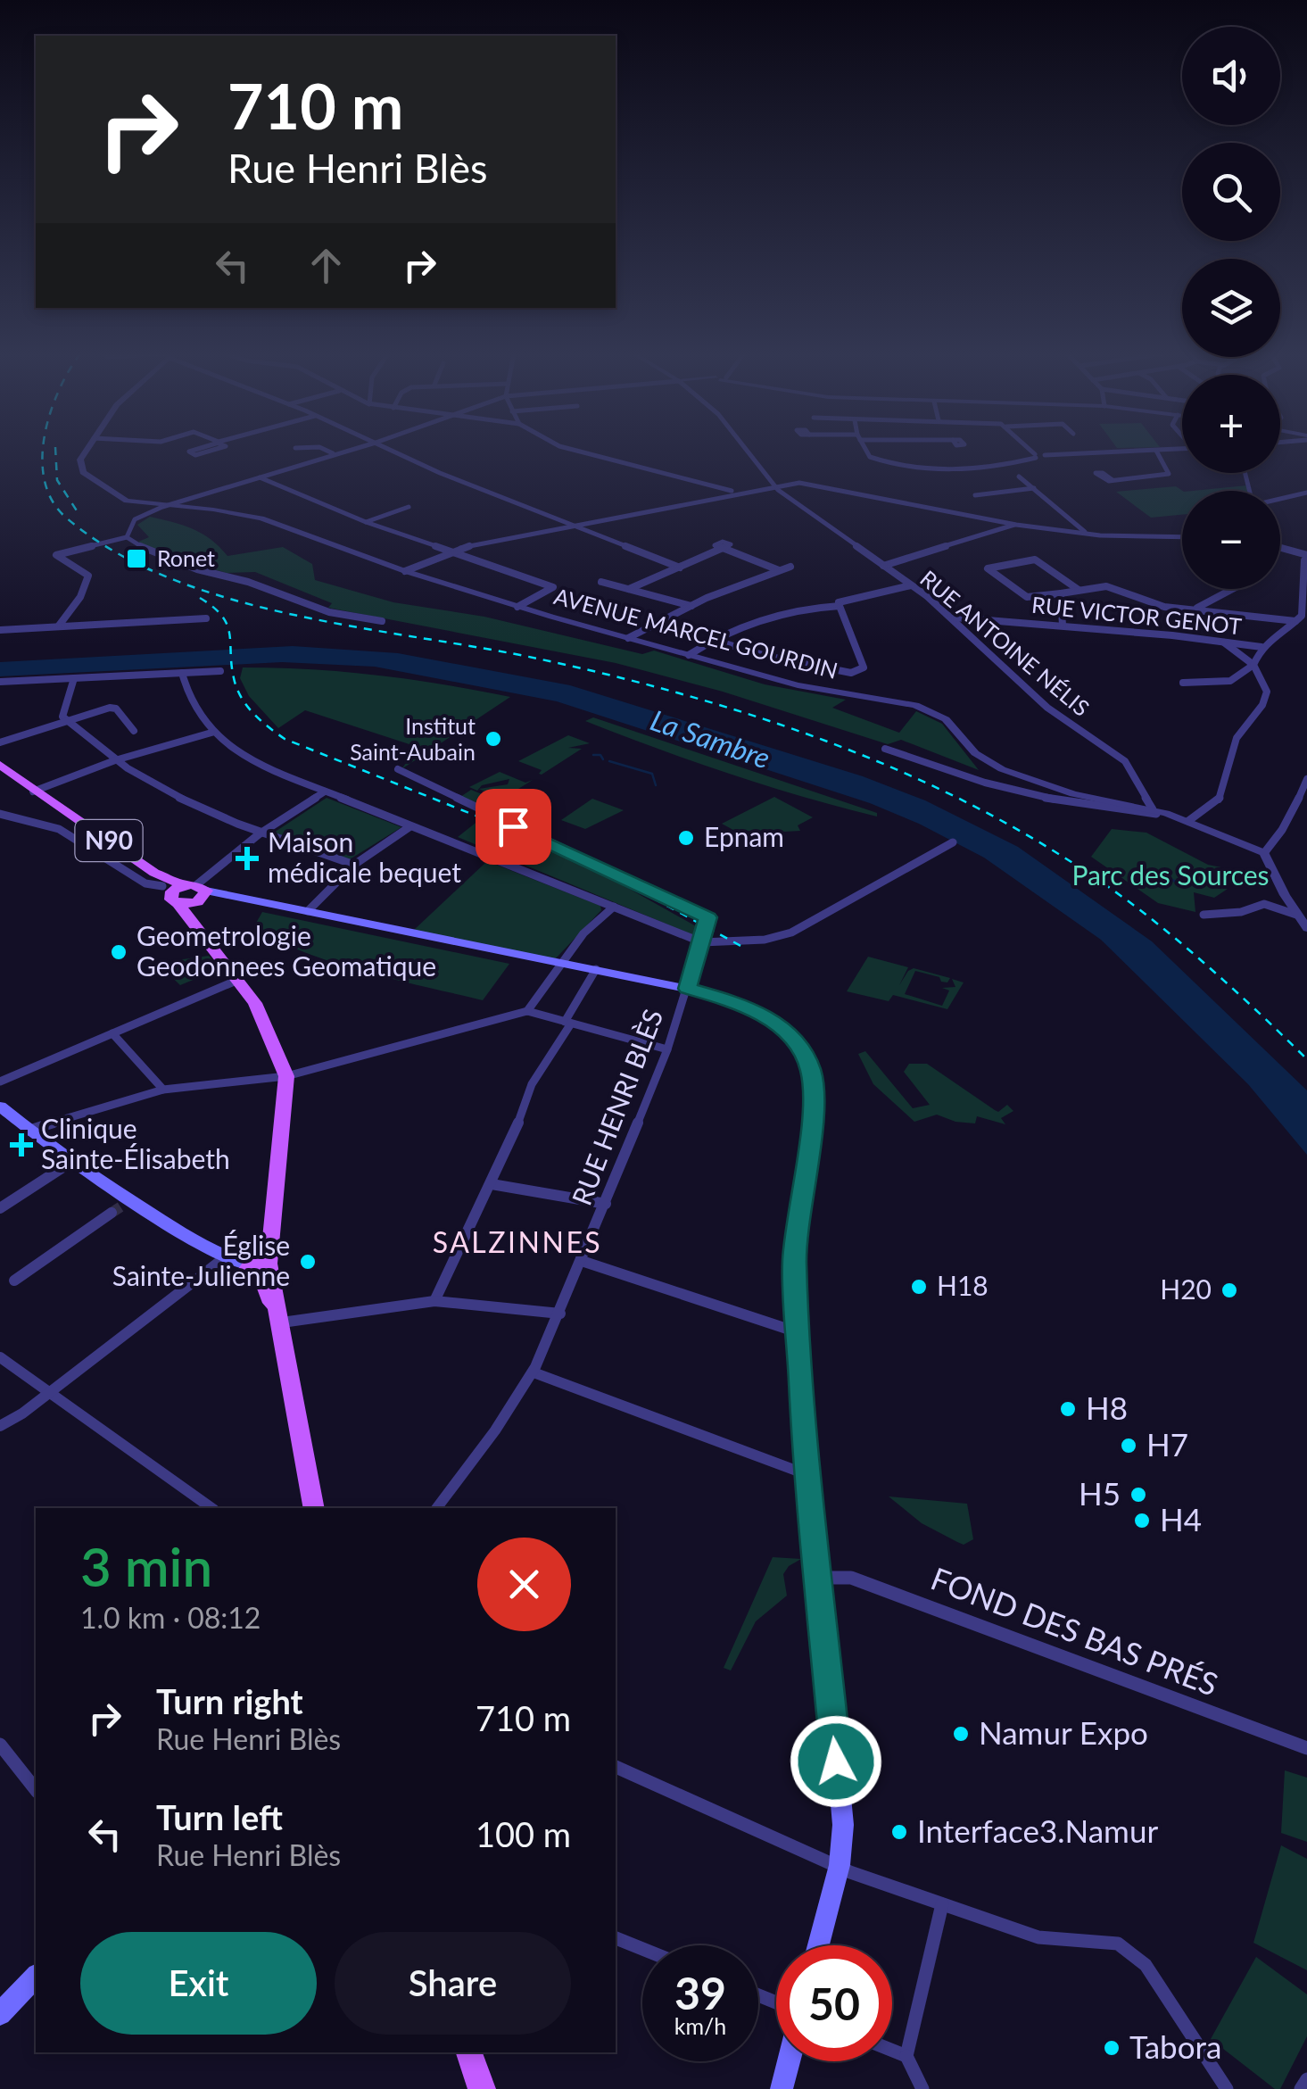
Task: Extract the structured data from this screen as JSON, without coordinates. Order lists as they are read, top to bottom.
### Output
{
  "streets": {
    "main road": ["N90"],
    "street": [
      "RUE VICTOR GENOT",
      "AVENUE MARCEL GOURDIN",
      "RUE ANTOINE NÉLIS",
      "RUE HENRI BLÈS",
      "FOND DES BAS PRÉS"
    ]
  },
  "crossings": [
    ["RUE VICTOR GENOT", "RUE ANTOINE NÉLIS"],
    ["AVENUE MARCEL GOURDIN", "RUE ANTOINE NÉLIS"]
  ],
  "districts": ["SALZINNES"],
  "water": ["La Sambre"],
  "parks": ["Parc des Sources"],
  "places": {
    "transit": ["Ronet"],
    "other": [
      "Institut Saint-Aubain",
      "Epnam",
      "Geometrologie Geodonnees Geomatique",
      "Église Sainte-Julienne",
      "H18",
      "H20",
      "H8",
      "H7",
      "H5",
      "H4",
      "Namur Expo",
      "Interface3.Namur",
      "Tabora"
    ],
    "health": ["Maison médicale bequet", "Clinique Sainte-Élisabeth"]
  },
  "page": {
    "map_buttons": ["+", "−"],
    "turn": ["710 m", "Rue Henri Blès"],
    "heading": ["3 min", "1.0 km · 08:12"],
    "list": [
      {
        "name": "Turn right",
        "note": "Rue Henri Blès",
        "value": "710 m"
      },
      {
        "name": "Turn left",
        "note": "Rue Henri Blès",
        "value": "100 m"
      }
    ],
    "buttons": ["Exit", "Share"],
    "speed": "39 km/h",
    "limit": "50"
  }
}
